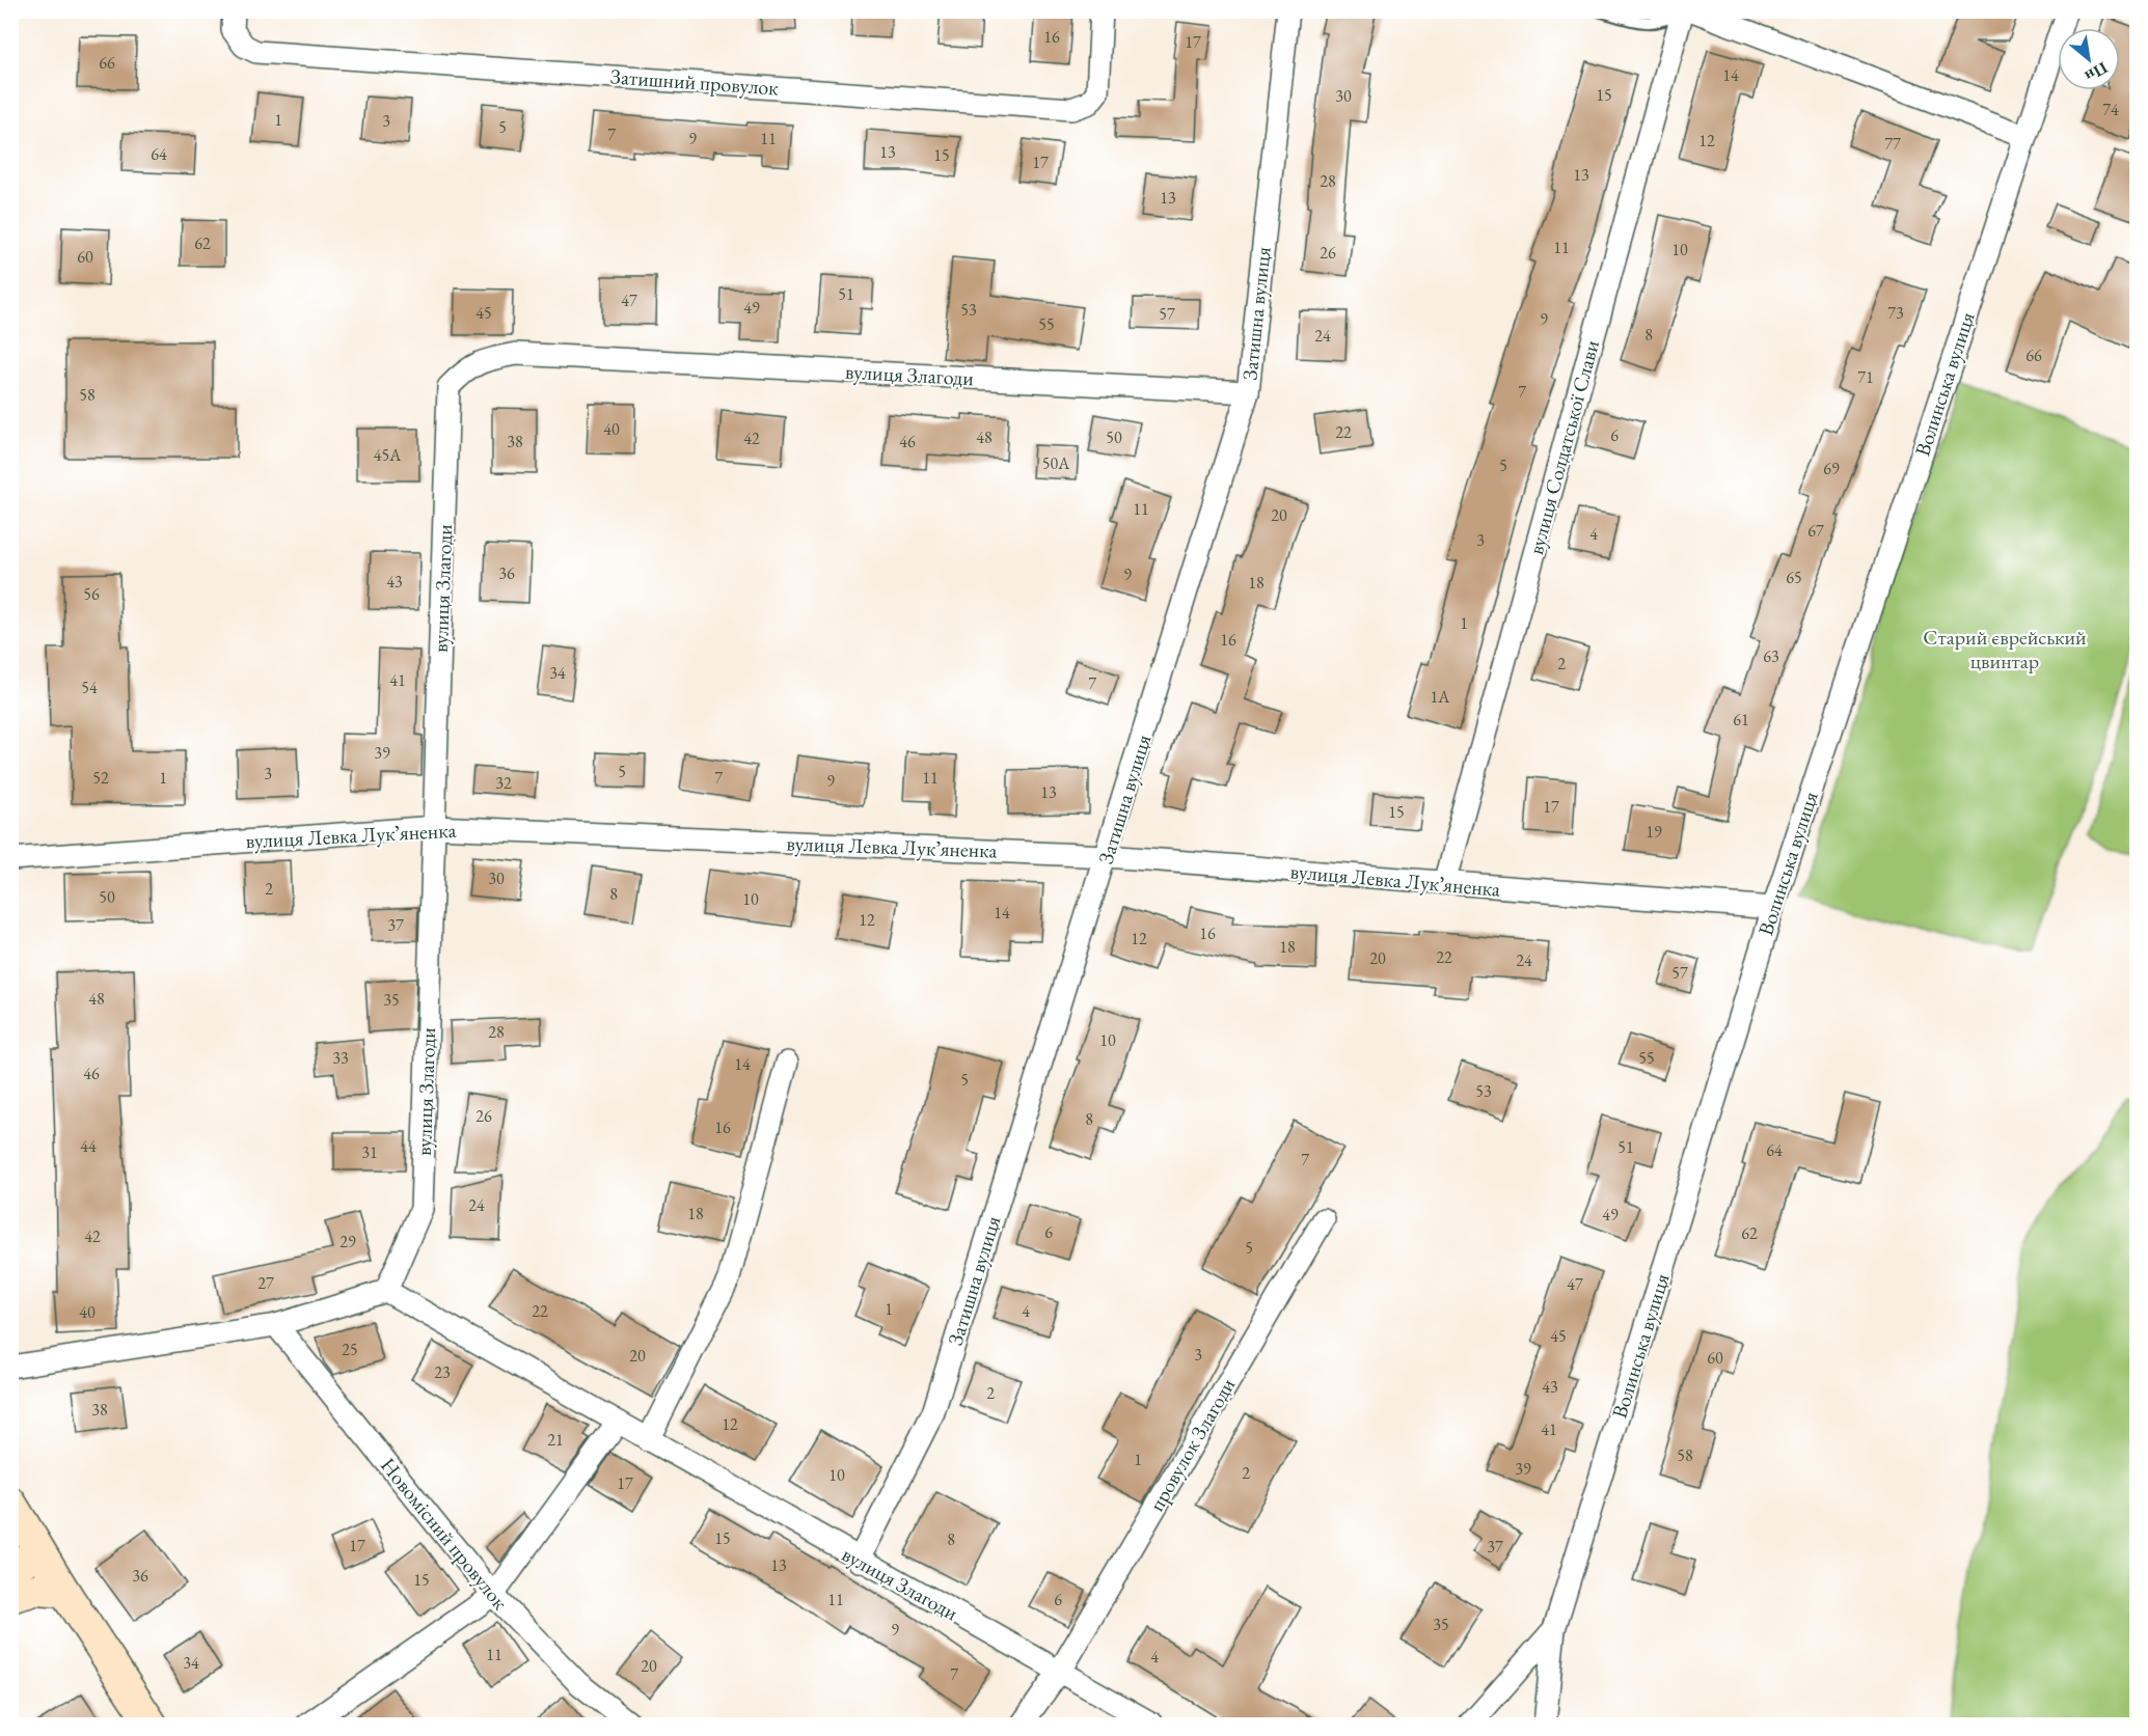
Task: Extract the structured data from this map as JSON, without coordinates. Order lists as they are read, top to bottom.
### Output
{
  "streets": {
    "street": [
      "Затишний провулок",
      "Затишна вулиця",
      "вулиця Злагоди",
      "Волинська вулиця",
      "вулиця Солдатської Слави",
      "вулиця Левка Лукʼяненка",
      "провулок Злагоди",
      "Новомісний провулок"
    ]
  },
  "crossings": [
    ["Затишна вулиця", "вулиця Злагоди"],
    ["Затишна вулиця", "вулиця Левка Лукʼяненка"],
    ["вулиця Злагоди", "вулиця Левка Лукʼяненка"],
    ["вулиця Злагоди", "провулок Злагоди"],
    ["Волинська вулиця", "вулиця Левка Лукʼяненка"],
    ["вулиця Солдатської Слави", "вулиця Левка Лукʼяненка"]
  ],
  "parks": ["Старий єврейський цвинтар"],
  "house_numbers": [
    "16",
    "17",
    "66",
    "14",
    "15",
    "30",
    "74",
    "1",
    "3",
    "5",
    "7",
    "9",
    "11",
    "12",
    "77",
    "13",
    "64",
    "15",
    "17",
    "13",
    "28",
    "13",
    "62",
    "11",
    "10",
    "26",
    "60",
    "51",
    "47",
    "49",
    "53",
    "45",
    "73",
    "57",
    "9",
    "55",
    "8",
    "24",
    "66",
    "71",
    "7",
    "58",
    "40",
    "22",
    "6",
    "48",
    "50",
    "42",
    "38",
    "46",
    "45А",
    "50А",
    "5",
    "69",
    "11",
    "20",
    "67",
    "4",
    "3",
    "36",
    "9",
    "65",
    "43",
    "18",
    "56",
    "1",
    "16",
    "63",
    "2",
    "34",
    "41",
    "7",
    "54",
    "1А",
    "61",
    "39",
    "5",
    "3",
    "52",
    "1",
    "7",
    "11",
    "9",
    "32",
    "13",
    "17",
    "15",
    "19",
    "30",
    "2",
    "8",
    "50",
    "10",
    "14",
    "12",
    "37",
    "16",
    "12",
    "18",
    "22",
    "20",
    "24",
    "57",
    "48",
    "35",
    "28",
    "10",
    "33",
    "55",
    "14",
    "46",
    "5",
    "53",
    "26",
    "8",
    "16",
    "44",
    "51",
    "64",
    "31",
    "7",
    "24",
    "18",
    "49",
    "6",
    "62",
    "42",
    "29",
    "5",
    "27",
    "47",
    "1",
    "22",
    "4",
    "40",
    "45",
    "25",
    "3",
    "20",
    "60",
    "23",
    "43",
    "2",
    "38",
    "12",
    "41",
    "21",
    "58",
    "1",
    "39",
    "2",
    "10",
    "17",
    "15",
    "8",
    "17",
    "37",
    "13",
    "36",
    "15",
    "11",
    "6",
    "35",
    "9",
    "11",
    "4",
    "34",
    "20",
    "7"
  ],
  "north": "bottom right"
}
